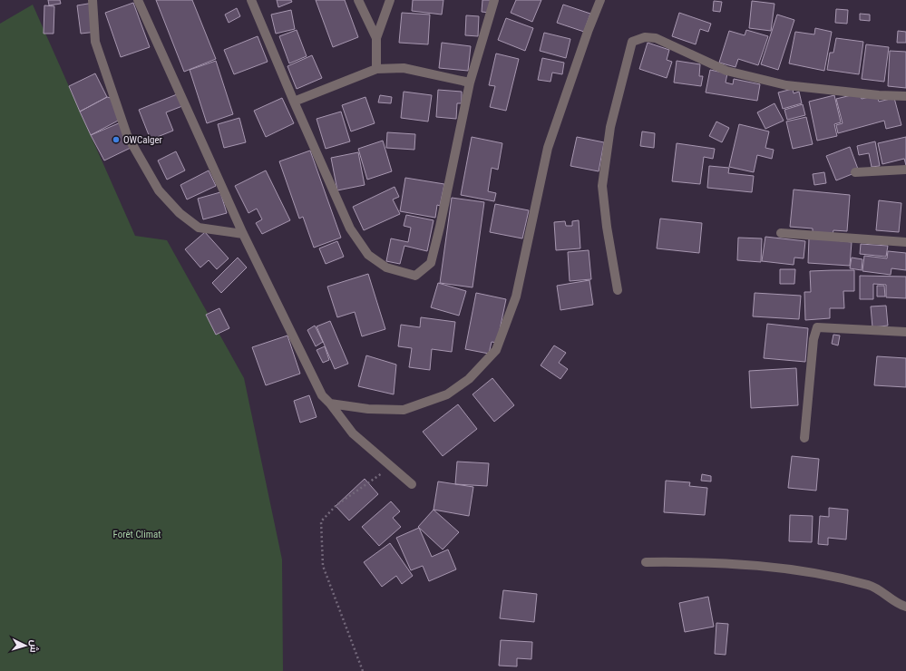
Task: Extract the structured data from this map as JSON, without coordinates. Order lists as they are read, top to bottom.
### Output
{
  "parks": ["Forêt Climat"],
  "places": ["OWCalger"],
  "north": "right"
}
